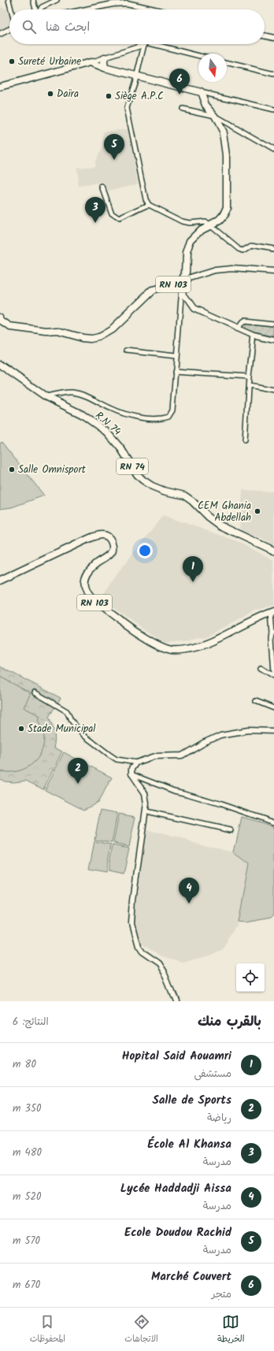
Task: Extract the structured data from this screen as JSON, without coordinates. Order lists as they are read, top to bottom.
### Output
{
  "streets": {
    "main road": ["RN 103", "R.N 74", "RN 74"]
  },
  "places": [
    "Sureté Urbaine",
    "Daïra",
    "Siège A.P.C",
    "Salle Omnisport",
    "CEM Ghania Abdellah",
    "Stade Municipal"
  ],
  "north": "bottom",
  "page": {
    "search": "ابحث هنا",
    "pins": [
      "6",
      "5",
      "3",
      "1",
      "2",
      "4"
    ],
    "heading": ["بالقرب منك", "النتائج: 6"],
    "list": [
      {
        "mark": "1",
        "name": "Hopital Said Aouamri",
        "note": "مستشفى",
        "value": "80 m"
      },
      {
        "mark": "2",
        "name": "Salle de Sports",
        "note": "رياضة",
        "value": "350 m"
      },
      {
        "mark": "3",
        "name": "École Al Khansa",
        "note": "مدرسة",
        "value": "480 m"
      },
      {
        "mark": "4",
        "name": "Lycée Haddadji Aissa",
        "note": "مدرسة",
        "value": "520 m"
      },
      {
        "mark": "5",
        "name": "Ecole Doudou Rachid",
        "note": "مدرسة",
        "value": "570 m"
      },
      {
        "mark": "6",
        "name": "Marché Couvert",
        "note": "متجر",
        "value": "670 m"
      }
    ],
    "nav": ["الخريطة", "الاتجاهات", "المحفوظات"]
  }
}
